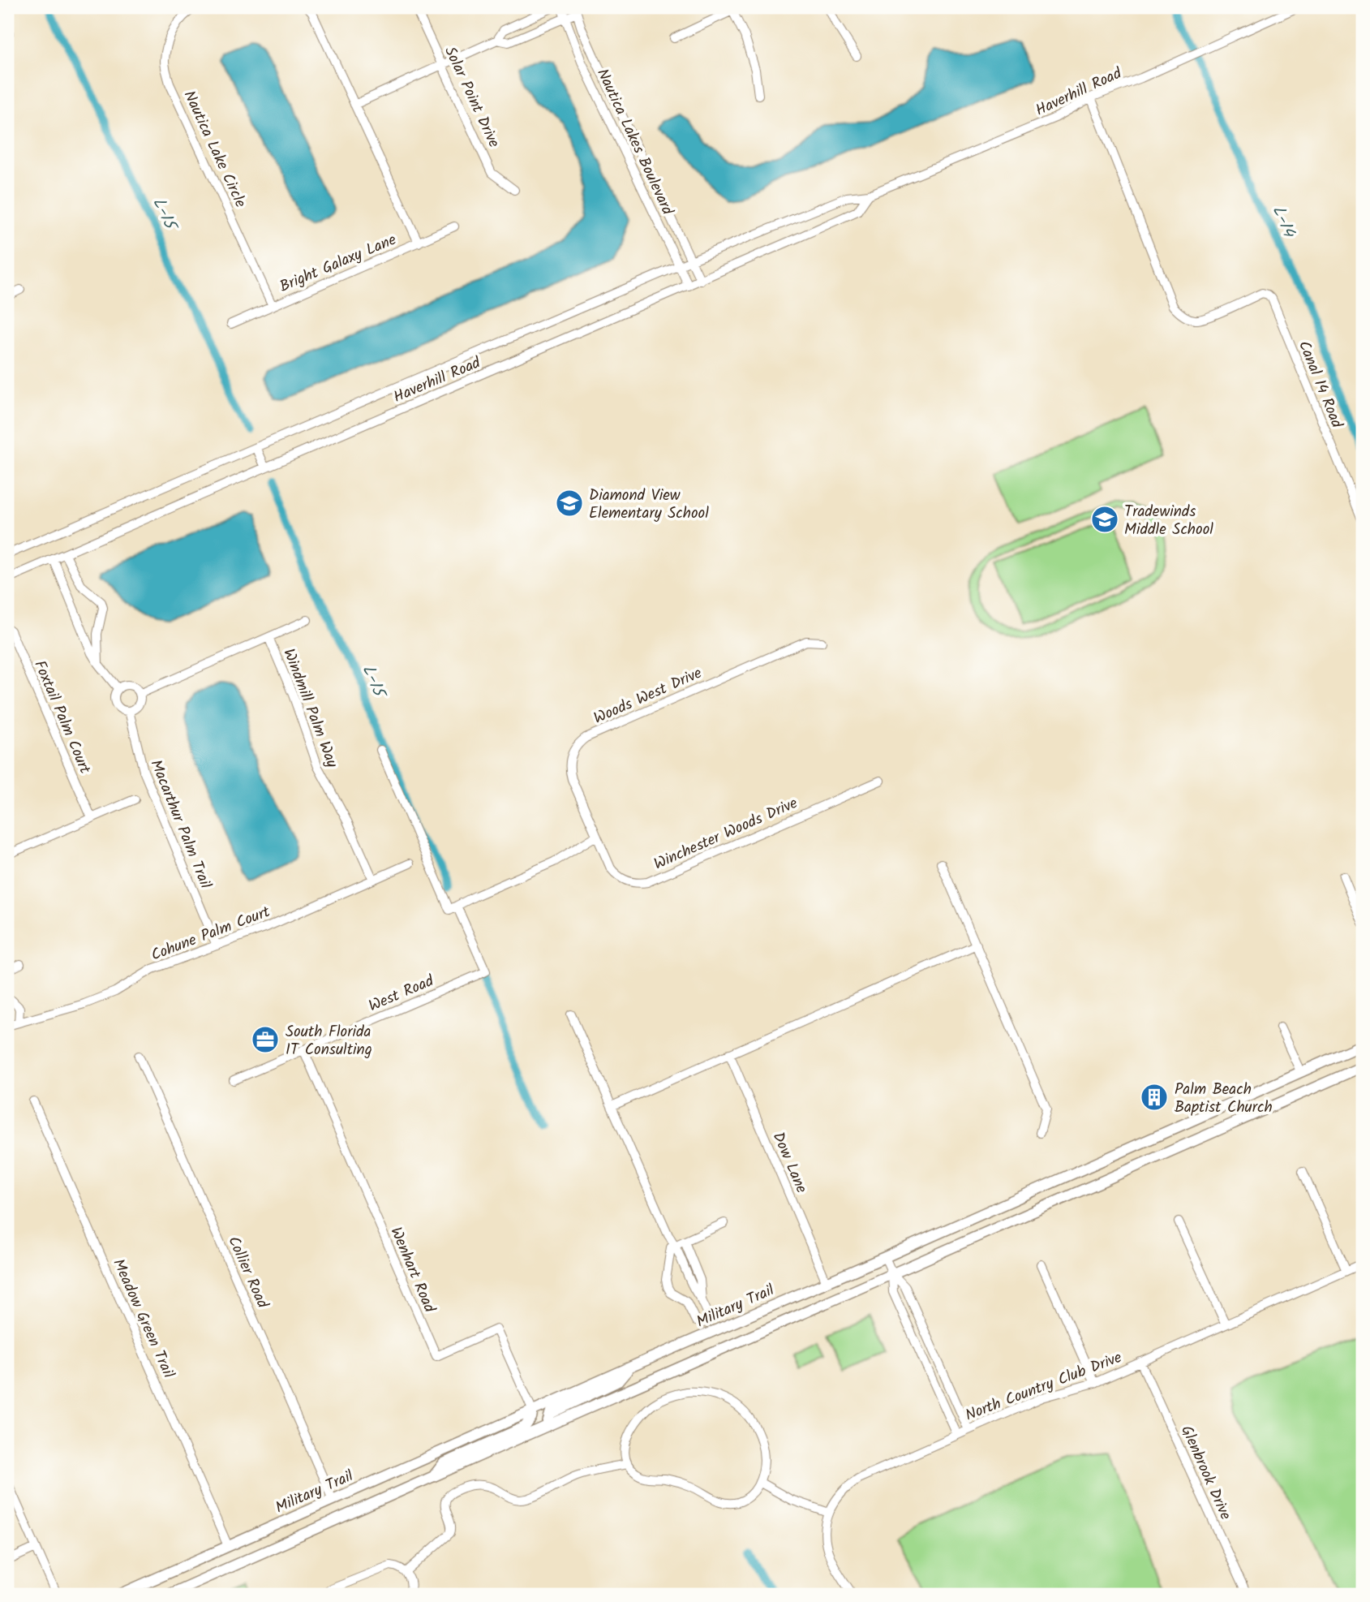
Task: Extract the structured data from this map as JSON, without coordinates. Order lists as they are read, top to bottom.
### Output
{
  "streets": {
    "main road": ["Military Trail"],
    "street": [
      "Haverhill Road",
      "Solar Point Drive",
      "Nautica Lakes Boulevard",
      "Nautica Lake Circle",
      "Bright Galaxy Lane",
      "Canal 14 Road",
      "Woods West Drive",
      "Windmill Palm Way",
      "Foxtail Palm Court",
      "Macarthur Palm Trail",
      "Winchester Woods Drive",
      "Cohune Palm Court",
      "West Road",
      "Dow Lane",
      "Wenhart Road",
      "Collier Road",
      "Meadow Green Trail",
      "North Country Club Drive",
      "Glenbrook Drive"
    ]
  },
  "crossings": [
    ["Haverhill Road", "Nautica Lakes Boulevard"],
    ["Haverhill Road", "Canal 14 Road"],
    ["Nautica Lake Circle", "Bright Galaxy Lane"],
    ["Woods West Drive", "Winchester Woods Drive"],
    ["Windmill Palm Way", "Cohune Palm Court"],
    ["Macarthur Palm Trail", "Cohune Palm Court"],
    ["West Road", "Wenhart Road"],
    ["Dow Lane", "Military Trail"],
    ["Wenhart Road", "Military Trail"],
    ["Collier Road", "Military Trail"],
    ["Military Trail", "Meadow Green Trail"],
    ["North Country Club Drive", "Glenbrook Drive"]
  ],
  "water": ["L-15", "L-14"],
  "places": {
    "school or university": ["Diamond View Elementary School", "Tradewinds Middle School"],
    "office": ["South Florida IT Consulting"],
    "building": ["Palm Beach Baptist Church"]
  }
}
